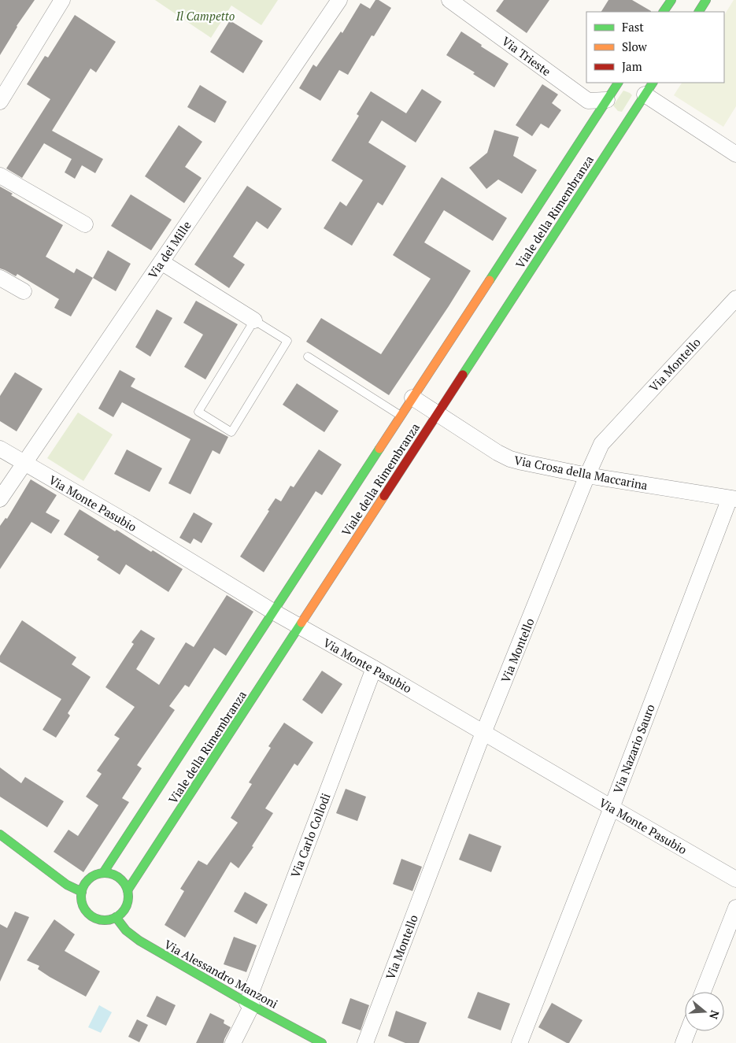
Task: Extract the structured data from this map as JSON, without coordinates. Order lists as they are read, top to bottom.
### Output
{
  "streets": {
    "street": [
      "Via Trieste",
      "Viale della Rimembranza",
      "Via dei Mille",
      "Via Montello",
      "Via Crosa della Maccarina",
      "Via Monte Pasubio",
      "Via Nazario Sauro",
      "Via Carlo Collodi",
      "Via Alessandro Manzoni"
    ]
  },
  "crossings": [
    ["Via Trieste", "Viale della Rimembranza"],
    ["Viale della Rimembranza", "Via Crosa della Maccarina"],
    ["Viale della Rimembranza", "Via Monte Pasubio"],
    ["Viale della Rimembranza", "Via Alessandro Manzoni"],
    ["Via dei Mille", "Via Monte Pasubio"],
    ["Via Montello", "Via Crosa della Maccarina"],
    ["Via Montello", "Via Monte Pasubio"],
    ["Via Crosa della Maccarina", "Via Nazario Sauro"],
    ["Via Monte Pasubio", "Via Nazario Sauro"],
    ["Via Monte Pasubio", "Via Carlo Collodi"],
    ["Via Carlo Collodi", "Via Alessandro Manzoni"]
  ],
  "parks": ["Il Campetto"],
  "legend": ["Fast", "Slow", "Jam"],
  "north": "right"
}
